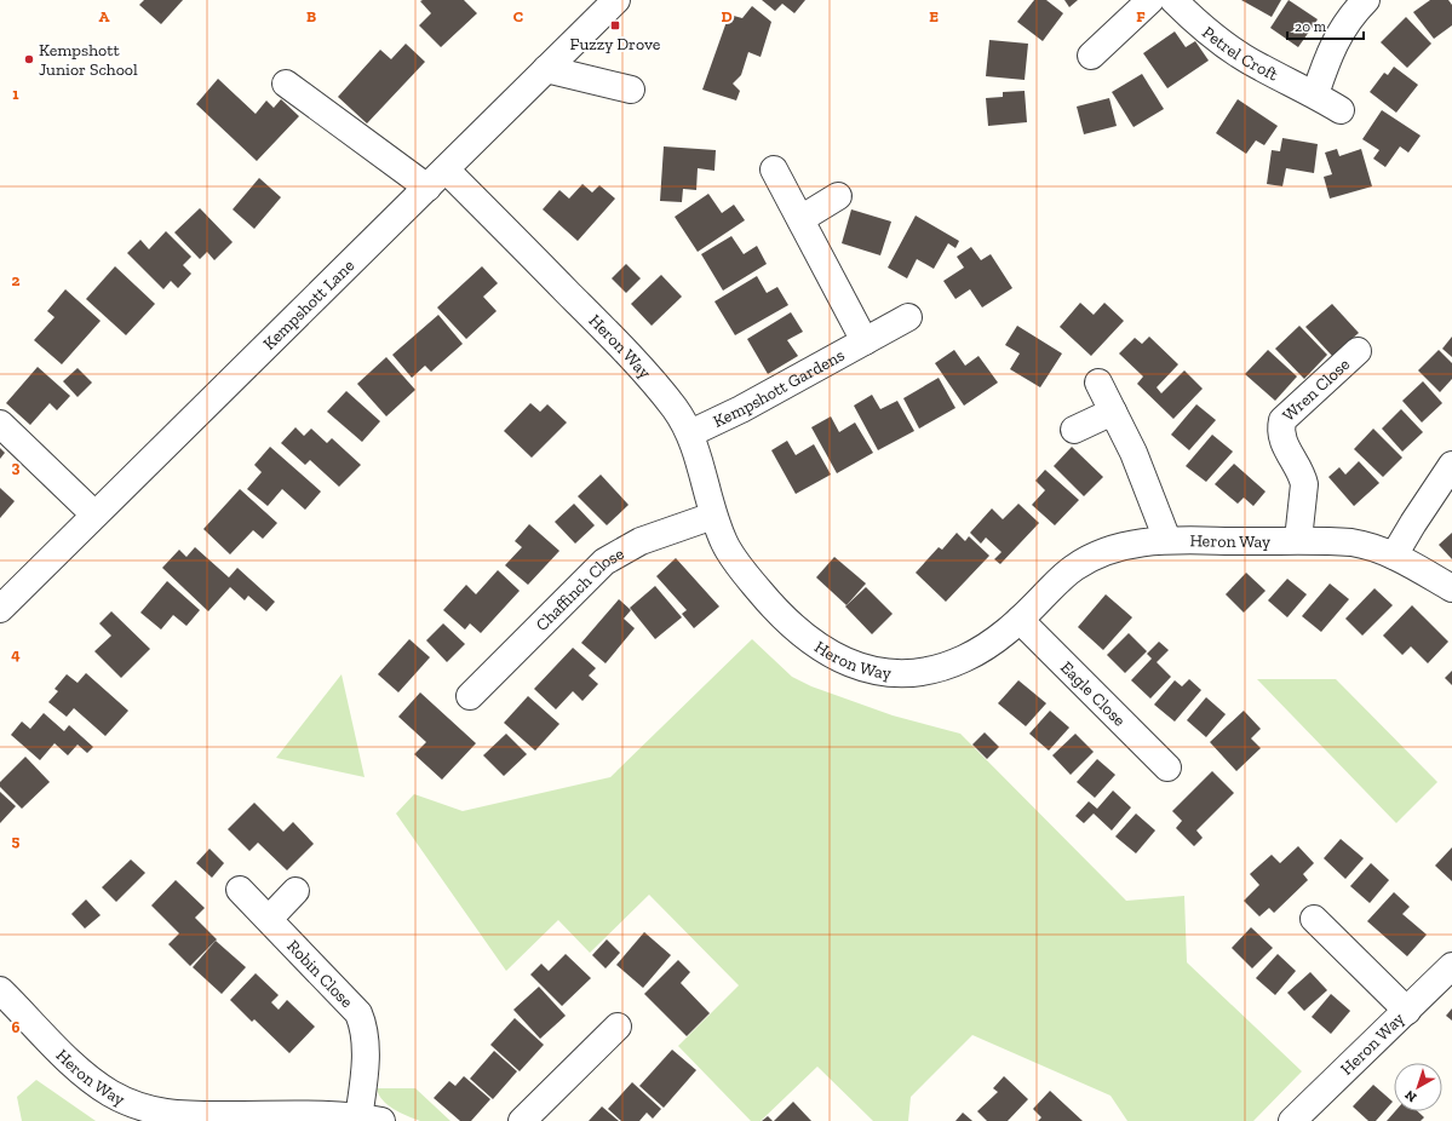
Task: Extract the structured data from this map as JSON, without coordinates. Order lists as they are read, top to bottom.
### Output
{
  "streets": {
    "street": [
      "Petrel Croft",
      "Kempshott Lane",
      "Heron Way",
      "Kempshott Gardens",
      "Wren Close",
      "Chaffinch Close",
      "Eagle Close",
      "Robin Close"
    ]
  },
  "crossings": [
    ["Kempshott Lane", "Heron Way"],
    ["Heron Way", "Kempshott Gardens"],
    ["Heron Way", "Wren Close"],
    ["Heron Way", "Chaffinch Close"],
    ["Heron Way", "Eagle Close"],
    ["Heron Way", "Robin Close"]
  ],
  "places": {
    "transit": ["Fuzzy Drove"],
    "other": ["Kempshott Junior School"]
  },
  "scale_bar": "20 m",
  "north": "bottom left",
  "grid": {
    "columns": [
      "A",
      "B",
      "C",
      "D",
      "E",
      "F"
    ],
    "rows": [
      "1",
      "2",
      "3",
      "4",
      "5",
      "6"
    ]
  }
}
